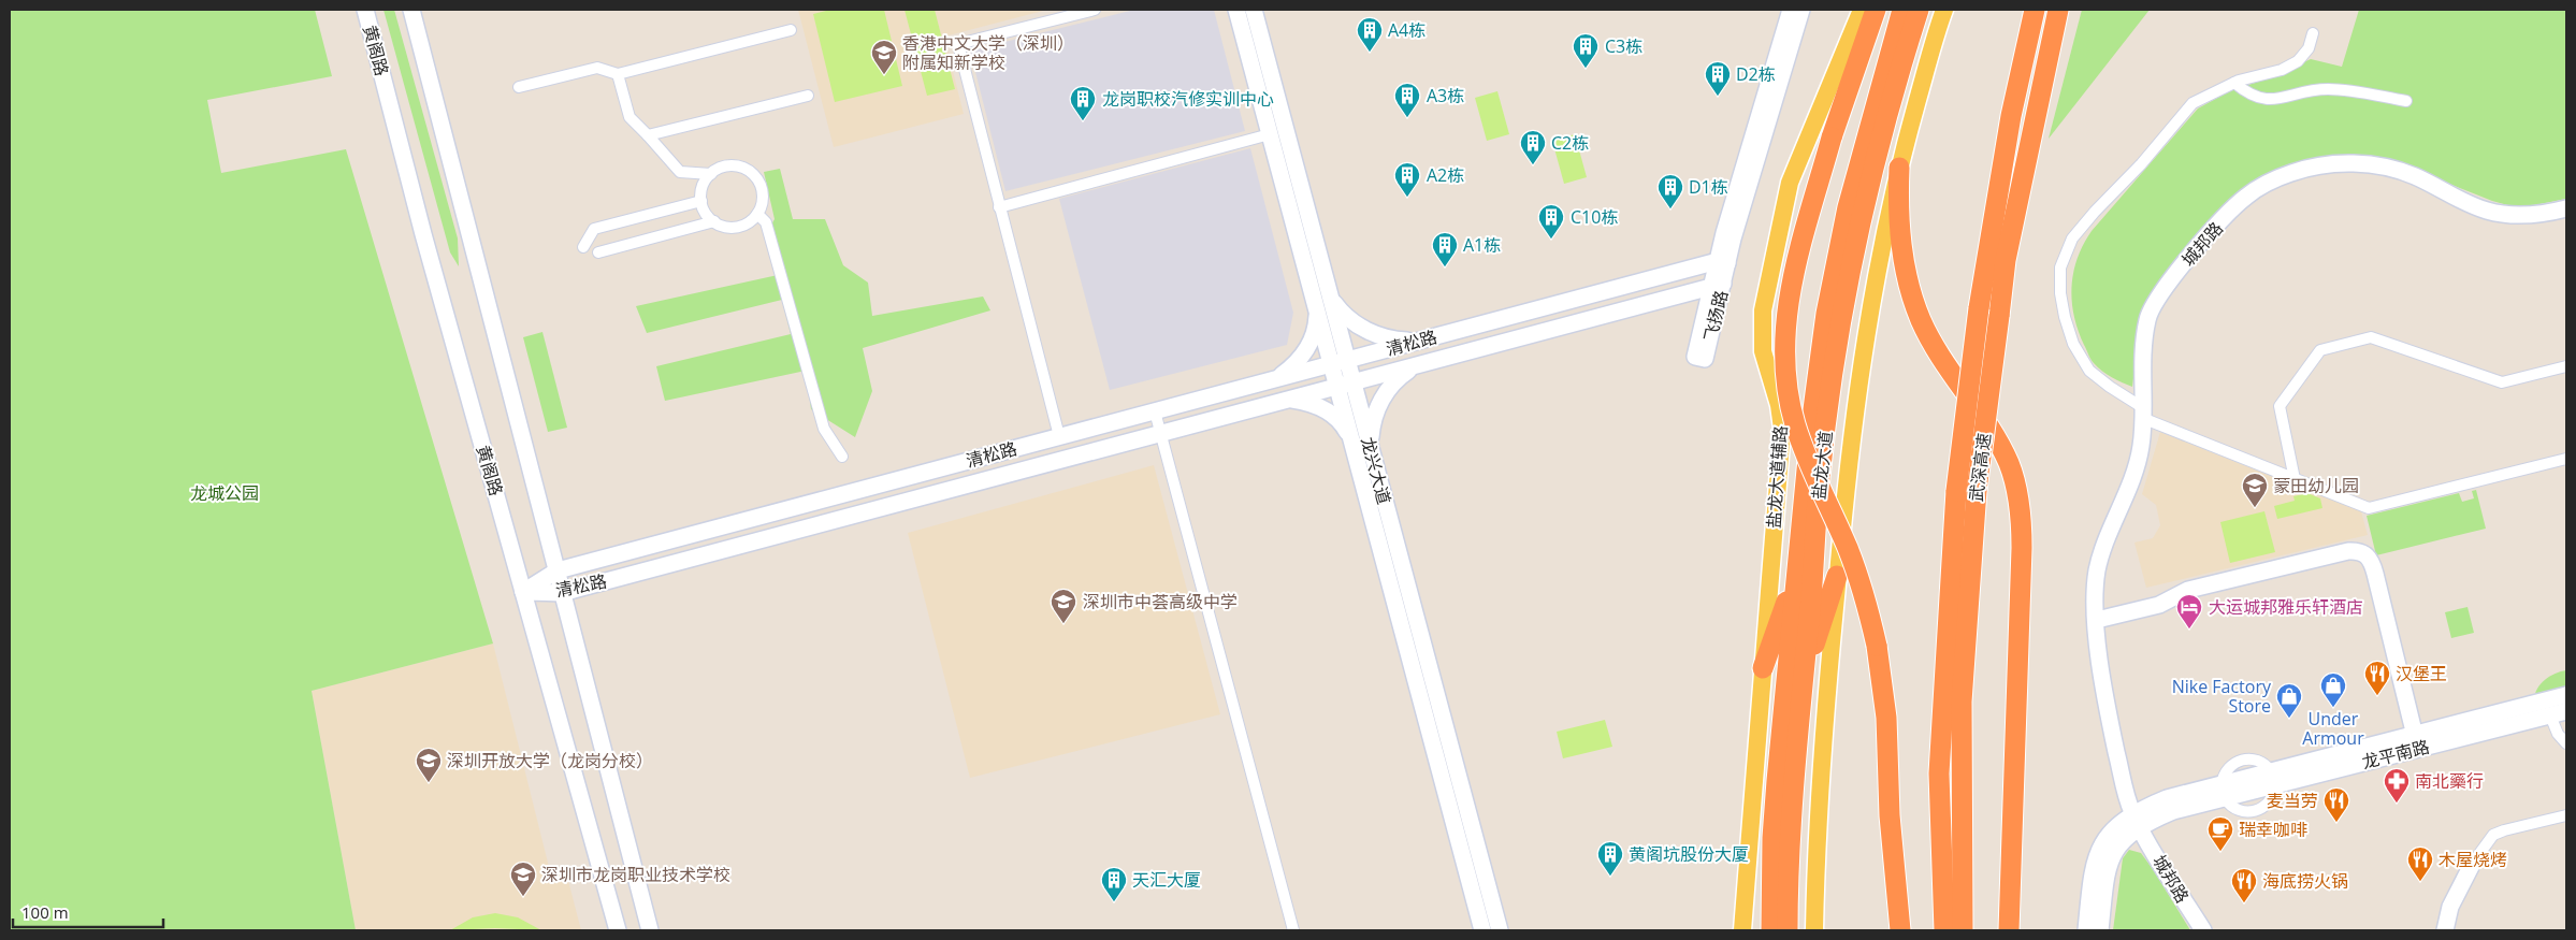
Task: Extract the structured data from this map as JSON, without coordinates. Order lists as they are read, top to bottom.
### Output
{
  "streets": {
    "highway": ["盐龙大道", "武深高速"],
    "main road": ["盐龙大道辅路"],
    "street": [
      "黄阁路",
      "城邦路",
      "飞扬路",
      "清松路",
      "龙兴大道",
      "龙平南路"
    ]
  },
  "crossings": [
    ["黄阁路", "清松路"],
    ["城邦路", "龙平南路"],
    ["飞扬路", "清松路"],
    ["清松路", "龙兴大道"]
  ],
  "parks": ["龙城公园"],
  "places": {
    "building": [
      "A4栋",
      "C3栋",
      "D2栋",
      "A3栋",
      "龙岗职校汽修实训中心",
      "C2栋",
      "A2栋",
      "D1栋",
      "C10栋",
      "A1栋",
      "黄阁坑股份大厦",
      "天汇大厦"
    ],
    "school or university": [
      "香港中文大学（深圳） 附属知新学校",
      "蒙田幼儿园",
      "深圳市中荟高级中学",
      "深圳开放大学（龙岗分校）",
      "深圳市龙岗职业技术学校"
    ],
    "hotel": ["大运城邦雅乐轩酒店"],
    "restaurant": [
      "汉堡王",
      "麦当劳",
      "木屋烧烤",
      "海底捞火锅"
    ],
    "shop": ["Under Armour", "Nike Factory Store"],
    "pharmacy": ["南北藥行"],
    "cafe": ["瑞幸咖啡"]
  },
  "scale_bar": "100 m"
}
